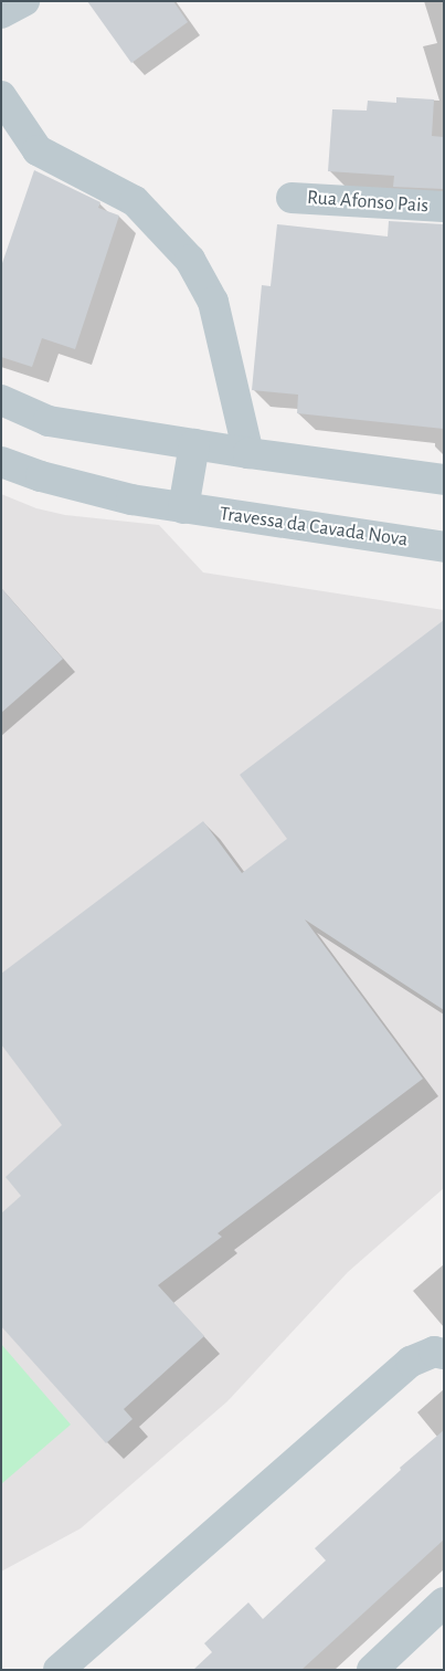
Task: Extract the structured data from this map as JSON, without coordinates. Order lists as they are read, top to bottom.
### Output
{
  "streets": {
    "street": ["Rua Afonso Pais", "Travessa da Cavada Nova"]
  }
}
